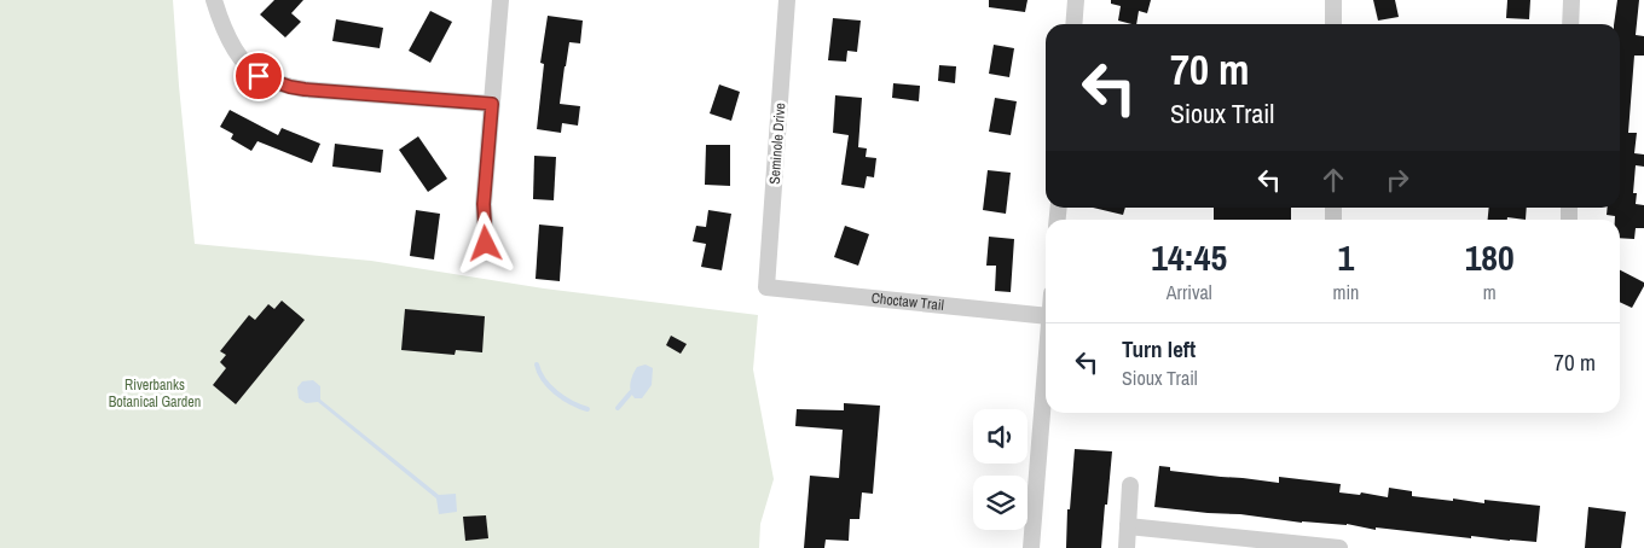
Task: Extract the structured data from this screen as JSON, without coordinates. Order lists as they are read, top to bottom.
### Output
{
  "streets": {
    "street": ["Seminole Drive", "Choctaw Trail"]
  },
  "crossings": [
    ["Seminole Drive", "Choctaw Trail"]
  ],
  "parks": ["Riverbanks Botanical Garden"],
  "page": {
    "turn": ["70 m", "Sioux Trail"],
    "eta": [
      "14:45",
      "Arrival",
      "1",
      "min",
      "180",
      "m"
    ],
    "list": [
      {
        "name": "Turn left",
        "note": "Sioux Trail",
        "value": "70 m"
      }
    ]
  }
}
